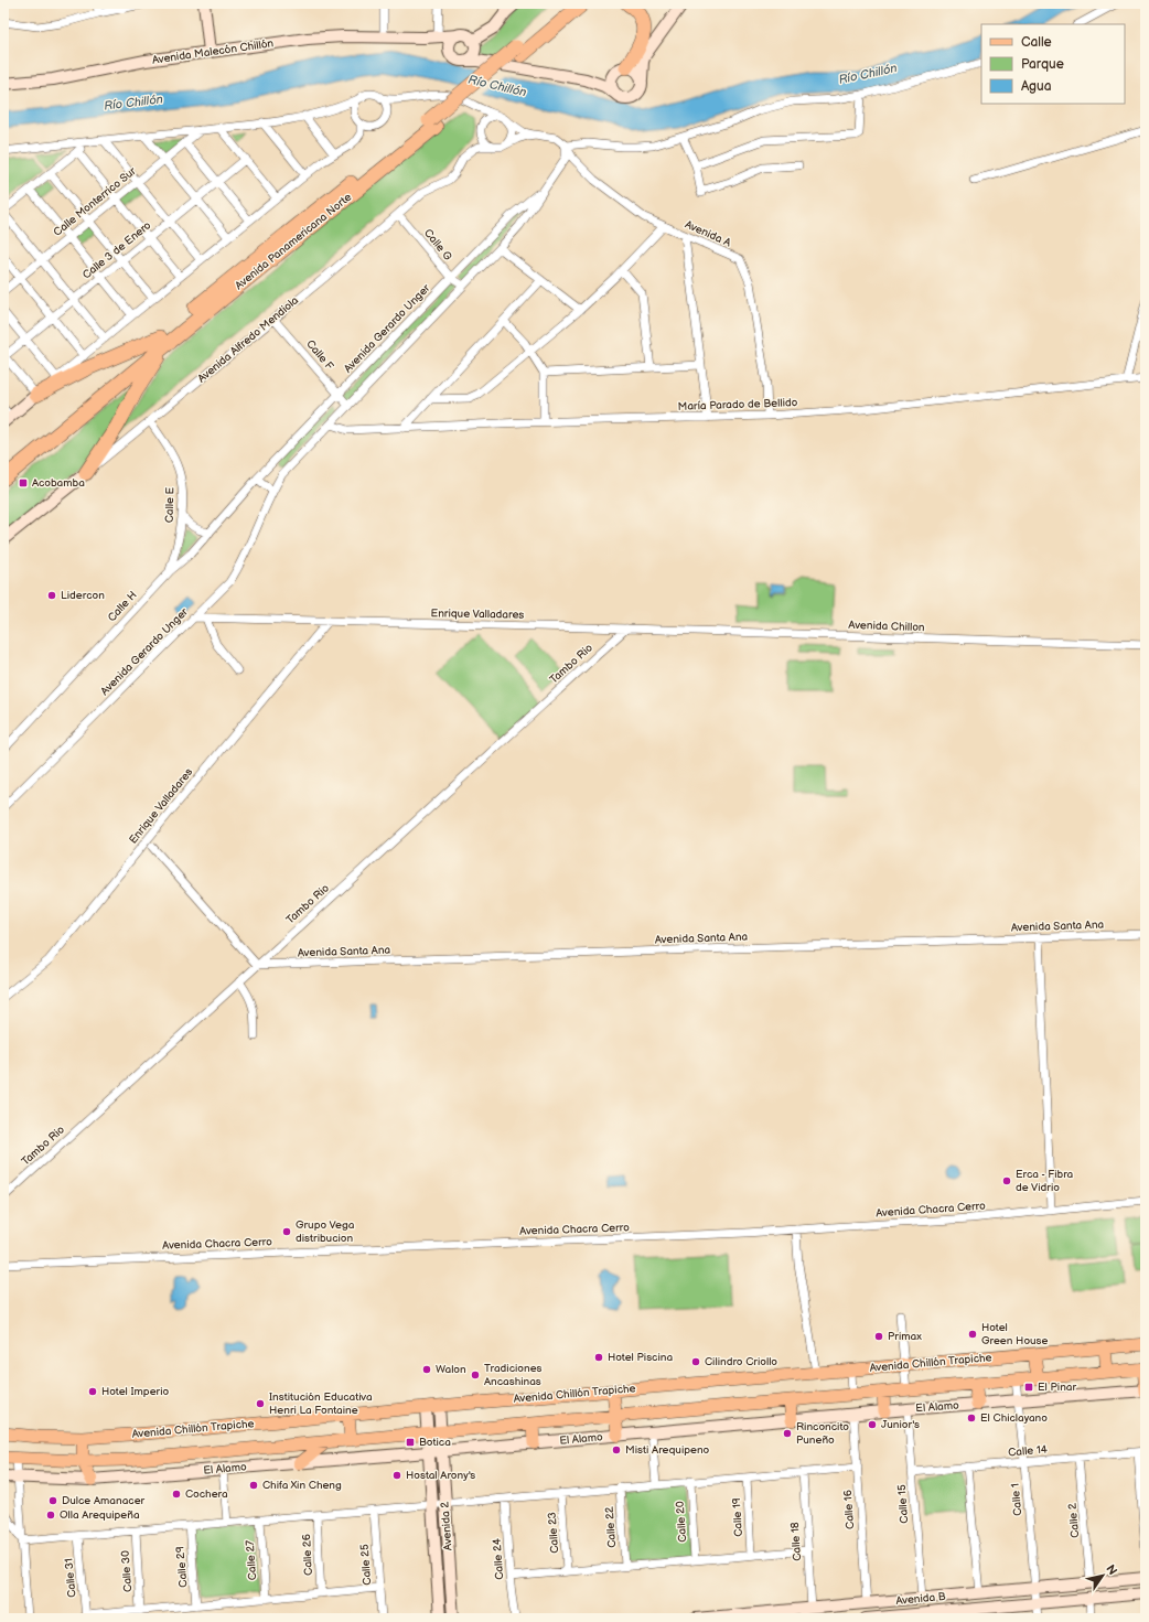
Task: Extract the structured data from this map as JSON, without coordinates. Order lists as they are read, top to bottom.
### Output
{
  "streets": {
    "highway": ["Avenida Panamericana Norte"],
    "main road": ["Avenida Chillón Trapiche"],
    "street": [
      "Avenida Malecón Chillón",
      "Calle Monterrico Sur",
      "Avenida A",
      "Calle G",
      "Calle 3 de Enero",
      "Avenida Gerardo Unger",
      "Avenida Alfredo Mendiola",
      "Calle F",
      "María Parado de Bellido",
      "Calle E",
      "Calle H",
      "Enrique Valladares",
      "Avenida Chillon",
      "Tambo Rio",
      "Avenida Santa Ana",
      "Avenida Chacra Cerro",
      "El Alamo",
      "Calle 14",
      "Calle 1",
      "Calle 15",
      "Calle 16",
      "Calle 19",
      "Calle 2",
      "Calle 20",
      "Avenida 2",
      "Calle 22",
      "Calle 23",
      "Calle 18",
      "Calle 26",
      "Calle 24",
      "Calle 27",
      "Calle 25",
      "Calle 29",
      "Calle 30",
      "Calle 31",
      "Avenida B"
    ]
  },
  "crossings": [
    ["Avenida A", "Avenida Gerardo Unger"],
    ["Avenida A", "Avenida Alfredo Mendiola"],
    ["Avenida A", "María Parado de Bellido"],
    ["Calle G", "Avenida Gerardo Unger"],
    ["Calle G", "Avenida Alfredo Mendiola"],
    ["Avenida Gerardo Unger", "Avenida Alfredo Mendiola"],
    ["Avenida Gerardo Unger", "Calle F"],
    ["Avenida Gerardo Unger", "María Parado de Bellido"],
    ["Avenida Gerardo Unger", "Calle H"],
    ["Avenida Gerardo Unger", "Enrique Valladares"],
    ["Avenida Alfredo Mendiola", "Calle F"],
    ["Avenida Alfredo Mendiola", "Calle E"],
    ["Calle E", "Calle H"],
    ["Enrique Valladares", "Avenida Chillon"],
    ["Enrique Valladares", "Tambo Rio"],
    ["Avenida Chillon", "Tambo Rio"],
    ["Tambo Rio", "Avenida Santa Ana"],
    ["Avenida Chillón Trapiche", "Avenida 2"],
    ["El Alamo", "Calle 1"],
    ["El Alamo", "Calle 15"],
    ["El Alamo", "Calle 16"],
    ["El Alamo", "Avenida 2"],
    ["Calle 14", "Calle 1"],
    ["Calle 14", "Calle 15"],
    ["Calle 14", "Calle 2"],
    ["Calle 1", "Avenida B"],
    ["Calle 15", "Avenida B"],
    ["Calle 16", "Avenida B"],
    ["Calle 2", "Avenida B"],
    ["Calle 18", "Avenida B"]
  ],
  "water": ["Río Chillón"],
  "places": {
    "transit": ["Acobamba", "El Pinar", "Botica"],
    "other": [
      "Lidercon",
      "Erca - Fibra de Vidrio",
      "Grupo Vega distribucion",
      "Hotel Green House",
      "Primax",
      "Hotel Piscina",
      "Cilindro Criollo",
      "Walon",
      "Tradiciones Ancashinas",
      "Hotel Imperio",
      "Institución Educativa Henri La Fontaine",
      "El Chiclayano",
      "Junior's",
      "Rinconcito Puneño",
      "Misti Arequipeno",
      "Hostal Arony's",
      "Chifa Xin Cheng",
      "Cochera",
      "Dulce Amanacer",
      "Olla Arequipeña"
    ]
  },
  "legend": ["Calle", "Parque", "Agua"],
  "north": "top right"
}
